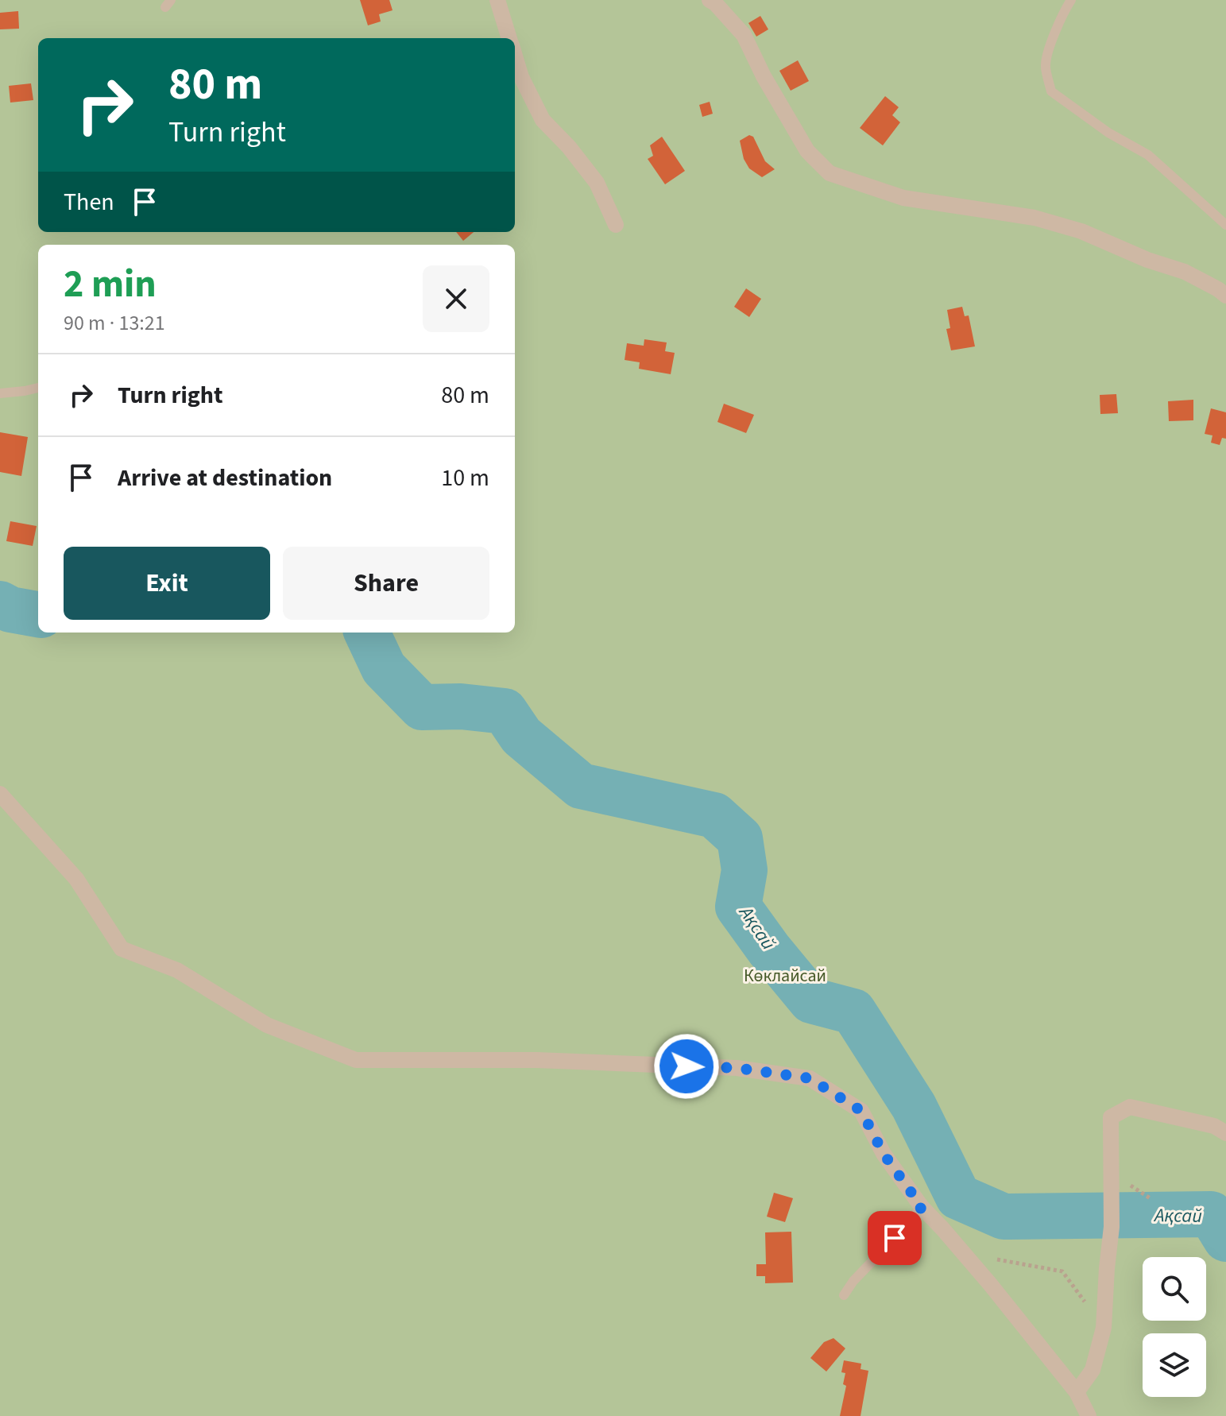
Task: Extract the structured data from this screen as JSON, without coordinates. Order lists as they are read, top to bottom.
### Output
{
  "water": ["Ақсай"],
  "parks": ["Көклайсай"],
  "page": {
    "turn": ["80 m", "Turn right"],
    "then": "Then",
    "heading": ["2 min", "90 m · 13:21"],
    "list": [
      {
        "name": "Turn right",
        "value": "80 m"
      },
      {
        "name": "Arrive at destination",
        "value": "10 m"
      }
    ],
    "buttons": ["Exit", "Share"]
  }
}
